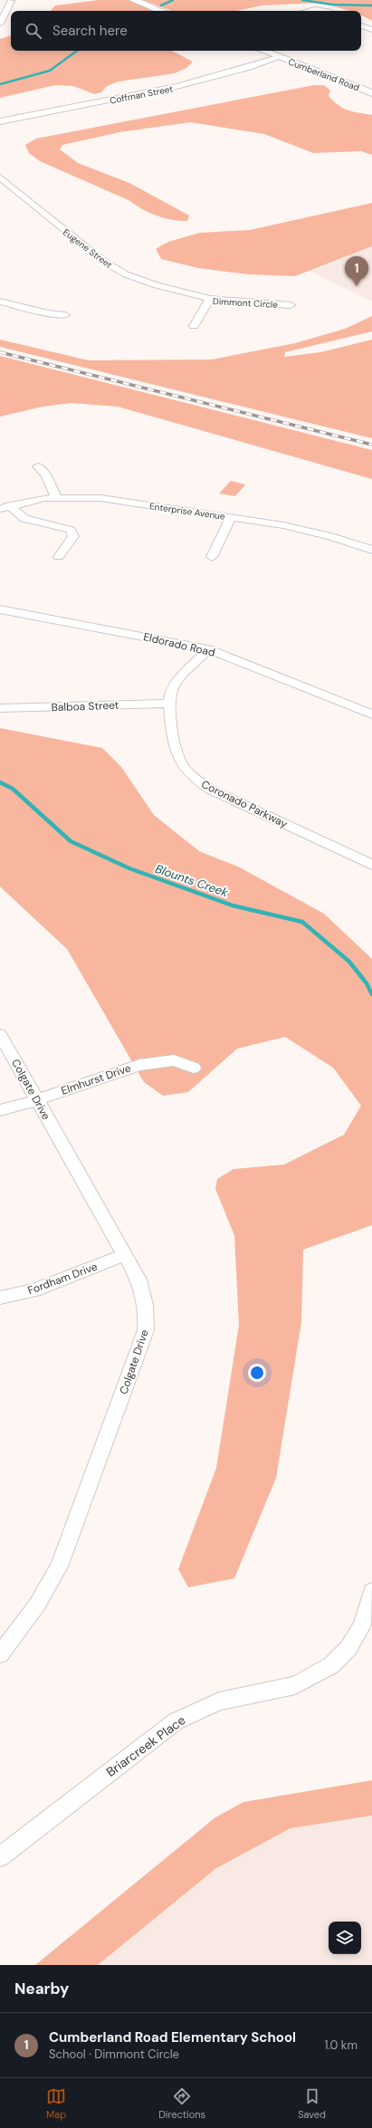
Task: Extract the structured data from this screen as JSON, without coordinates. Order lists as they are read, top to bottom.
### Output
{
  "streets": {
    "main road": ["Cumberland Road"],
    "street": [
      "Coffman Street",
      "Eugene Street",
      "Dimmont Circle",
      "Enterprise Avenue",
      "Eldorado Road",
      "Balboa Street",
      "Coronado Parkway",
      "Elmhurst Drive",
      "Colgate Drive",
      "Fordham Drive",
      "Briarcreek Place"
    ]
  },
  "crossings": [
    ["Cumberland Road", "Coffman Street"],
    ["Eugene Street", "Dimmont Circle"],
    ["Eldorado Road", "Coronado Parkway"],
    ["Balboa Street", "Coronado Parkway"],
    ["Elmhurst Drive", "Colgate Drive"],
    ["Colgate Drive", "Fordham Drive"]
  ],
  "water": ["Blounts Creek"],
  "page": {
    "search": "Search here",
    "pins": "1",
    "heading": "Nearby",
    "list": [
      {
        "mark": "1",
        "name": "Cumberland Road Elementary School",
        "note": "School · Dimmont Circle",
        "value": "1.0 km"
      }
    ],
    "nav": ["Map", "Directions", "Saved"]
  }
}
